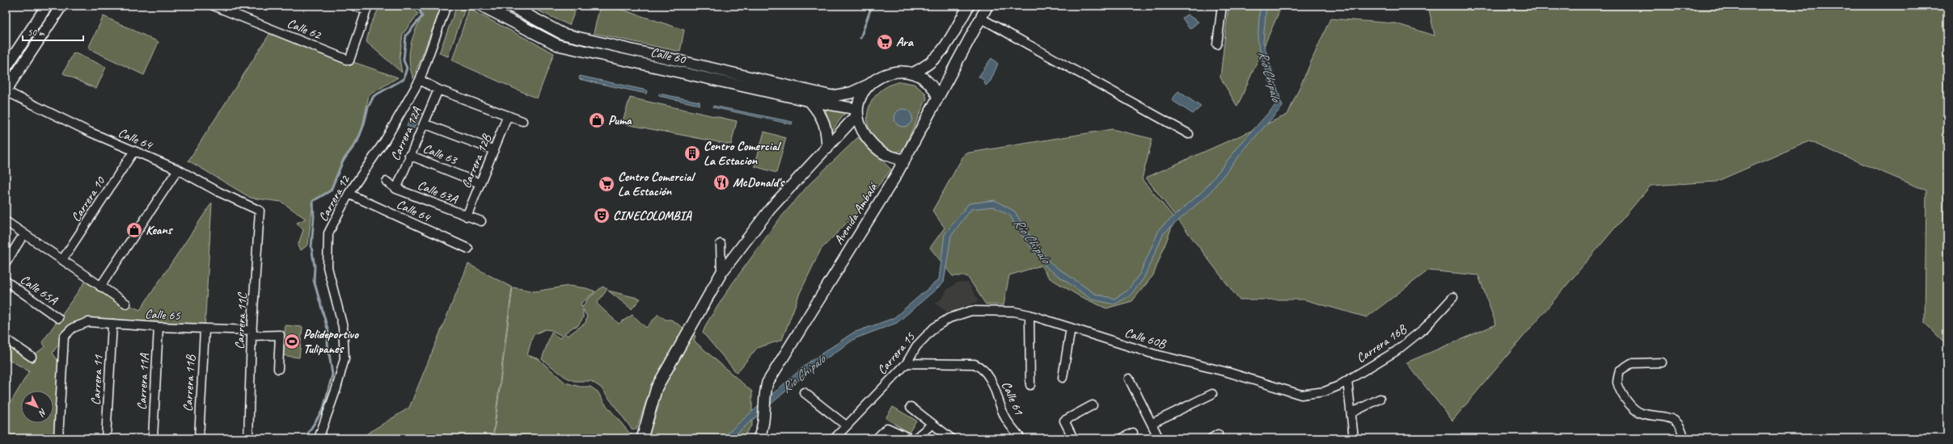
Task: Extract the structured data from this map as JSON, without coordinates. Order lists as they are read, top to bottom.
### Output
{
  "streets": {
    "main road": ["Calle 60", "Avenida Ambalá"],
    "street": [
      "Calle 62",
      "Carrera 12A",
      "Calle 64",
      "Calle 63",
      "Carrera 12B",
      "Calle 63A",
      "Carrera 12",
      "Carrera 10",
      "Calle 65A",
      "Calle 65",
      "Carrera 11C",
      "Calle 60B",
      "Carrera 16B",
      "Carrera 15",
      "Carrera 11",
      "Carrera 11A",
      "Carrera 11B",
      "Calle 61"
    ]
  },
  "crossings": [
    ["Calle 60", "Avenida Ambalá"],
    ["Carrera 12A", "Calle 63"],
    ["Carrera 12A", "Calle 63A"],
    ["Calle 64", "Carrera 12"],
    ["Calle 64", "Carrera 10"],
    ["Calle 64", "Carrera 11C"],
    ["Calle 63", "Carrera 12B"],
    ["Carrera 12B", "Calle 63A"],
    ["Calle 65", "Carrera 11C"],
    ["Calle 65", "Carrera 11"],
    ["Calle 65", "Carrera 11A"],
    ["Calle 65", "Carrera 11B"],
    ["Calle 60B", "Carrera 16B"],
    ["Calle 60B", "Carrera 15"],
    ["Carrera 15", "Calle 61"]
  ],
  "water": ["Río Chipalo"],
  "places": {
    "supermarket": ["Ara", "Centro Comercial La Estación"],
    "shop": ["Puma", "Keans"],
    "building": ["Centro Comercial La Estacion"],
    "restaurant": ["McDonald's"],
    "theatre": ["CINECOLOMBIA"],
    "sports": ["Polideportivo Tulipanes"]
  },
  "scale_bar": "50 m",
  "north": "bottom right"
}
